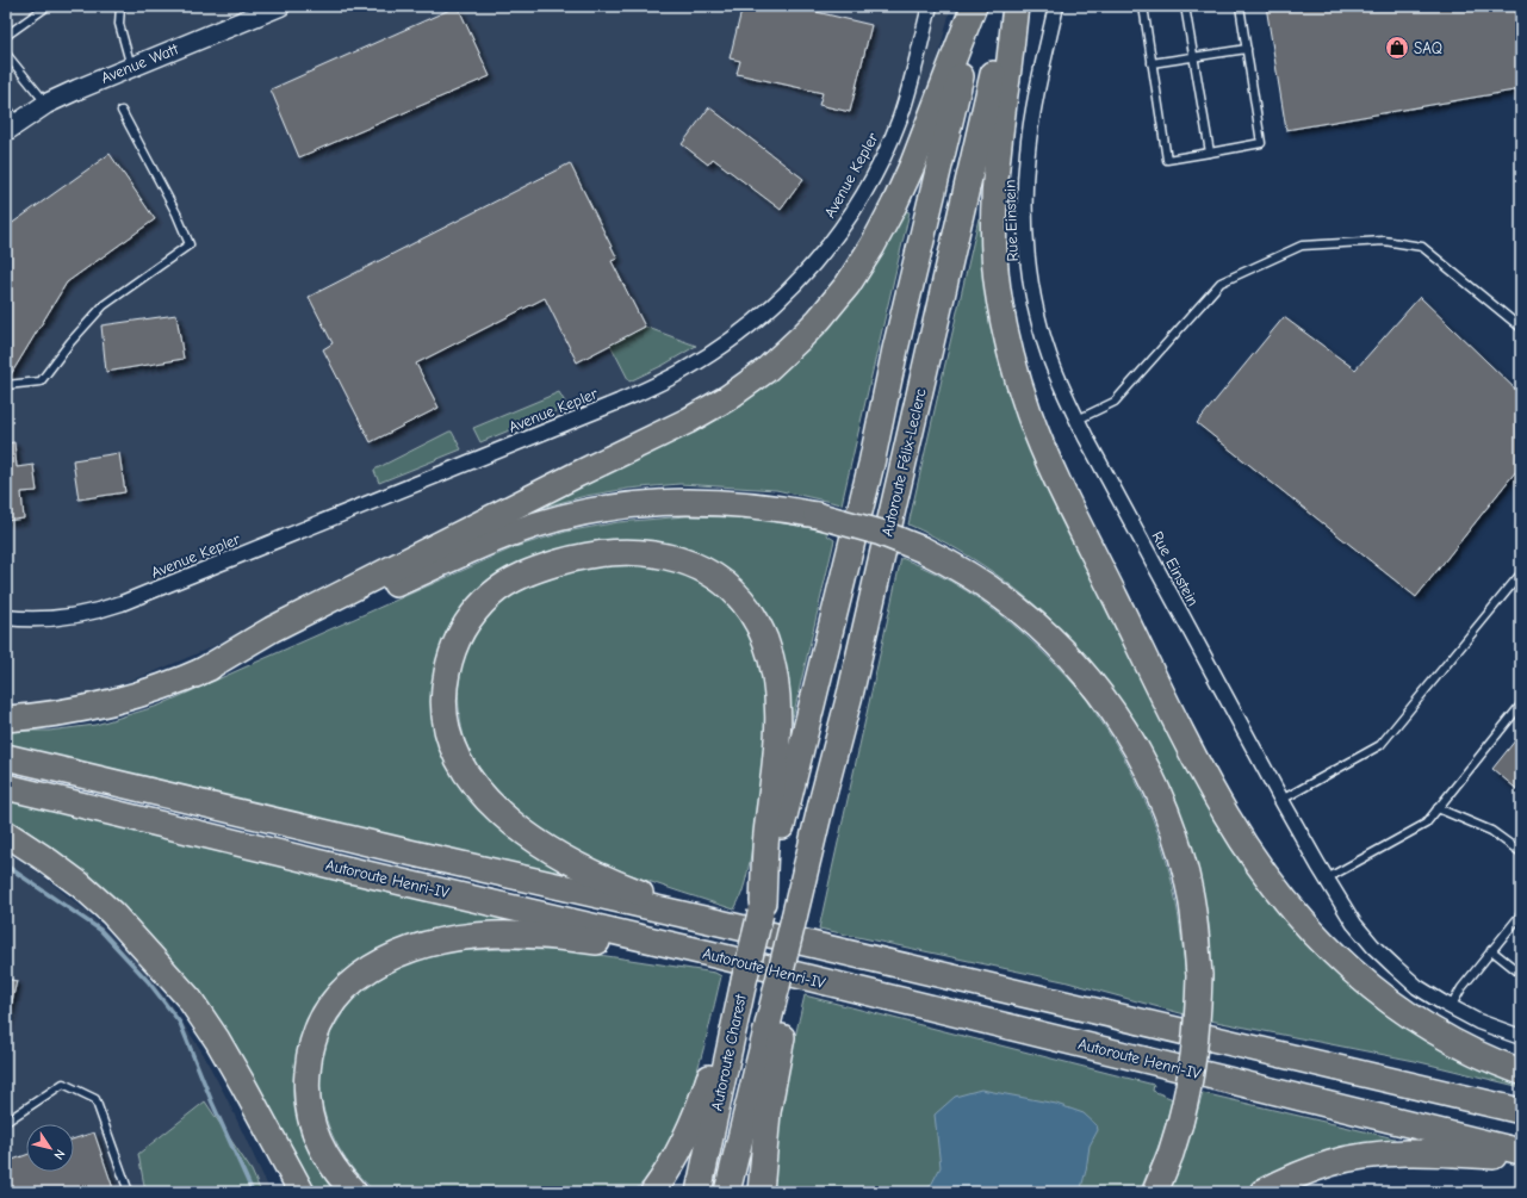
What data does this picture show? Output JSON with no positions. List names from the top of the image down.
{
  "streets": {
    "highway": ["Autoroute Félix-Leclerc", "Autoroute Henri-IV", "Autoroute Charest"],
    "street": ["Avenue Watt", "Avenue Kepler", "Rue Einstein"]
  },
  "crossings": [
    ["Autoroute Félix-Leclerc", "Autoroute Charest"]
  ],
  "places": {
    "shop": ["SAQ"]
  },
  "north": "bottom right"
}
